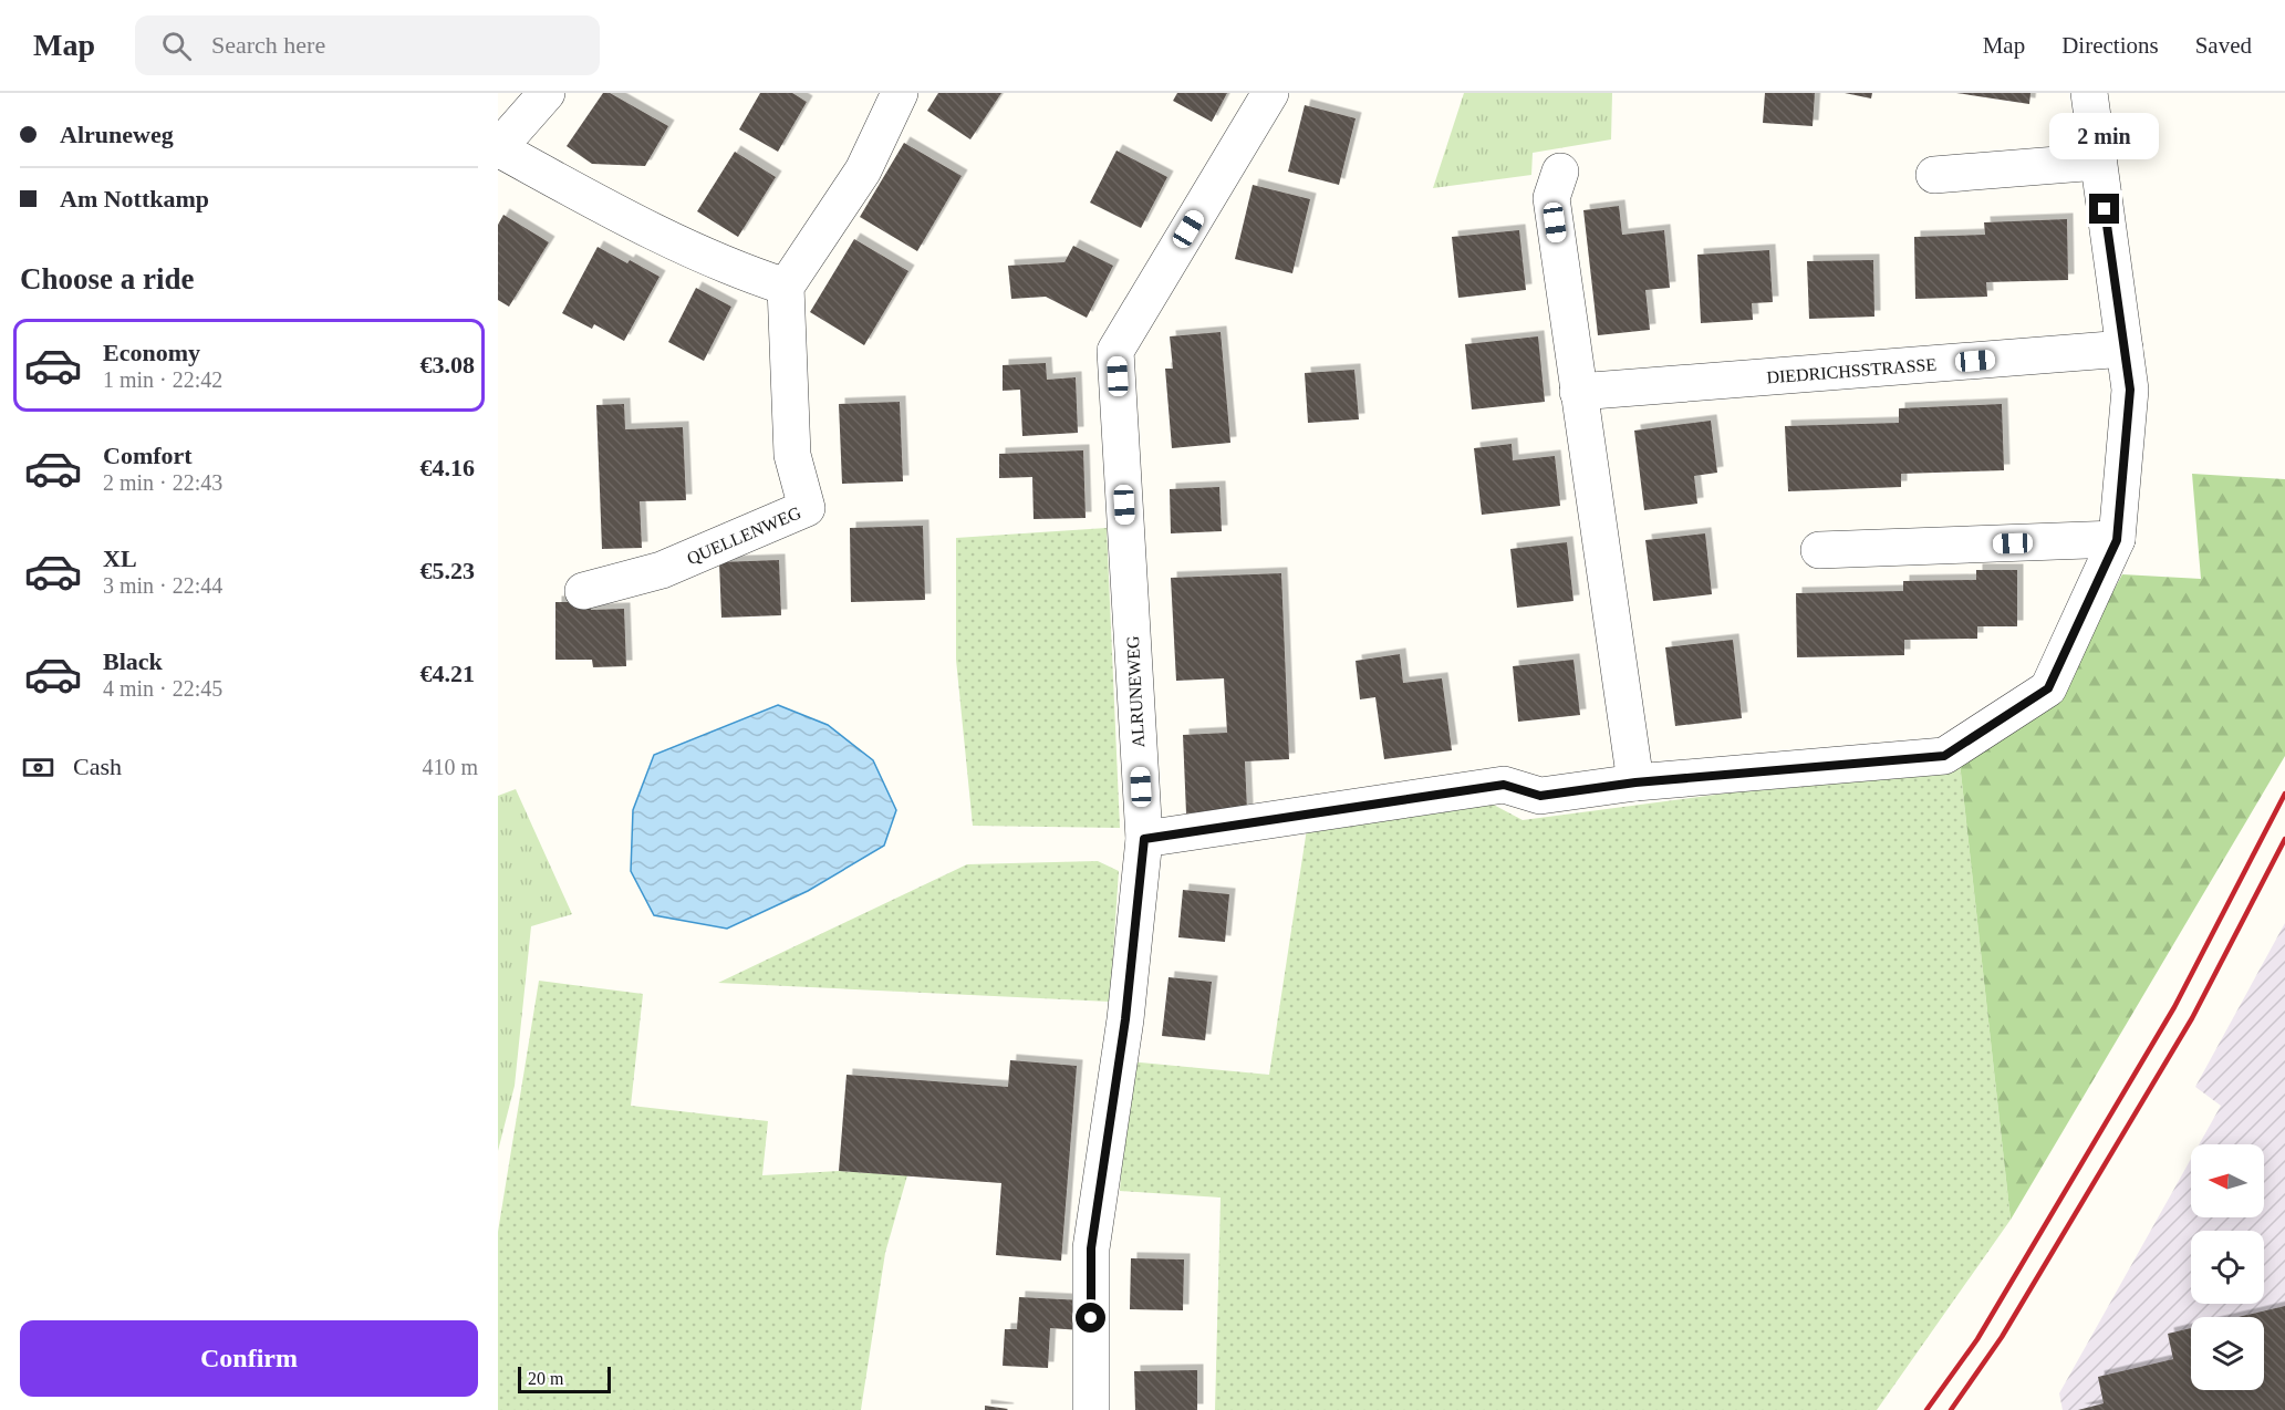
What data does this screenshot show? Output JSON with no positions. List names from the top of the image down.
{
  "streets": {
    "street": ["DIEDRICHSSTRASSE", "QUELLENWEG", "ALRUNEWEG"]
  },
  "scale_bar": "20 m",
  "north": "left",
  "page": {
    "header": "Map",
    "search": "Search here",
    "nav": ["Map", "Directions", "Saved"],
    "banner": ["Alruneweg", "Am Nottkamp"],
    "bubble": "2 min",
    "heading": "Choose a ride",
    "list": [
      {
        "name": "Economy",
        "note": "1 min · 22:42",
        "value": "€3.08"
      },
      {
        "name": "Comfort",
        "note": "2 min · 22:43",
        "value": "€4.16"
      },
      {
        "name": "XL",
        "note": "3 min · 22:44",
        "value": "€5.23"
      },
      {
        "name": "Black",
        "note": "4 min · 22:45",
        "value": "€4.21"
      }
    ],
    "pay": ["Cash", "410 m"],
    "buttons": "Confirm",
    "scale": "20 m"
  }
}
